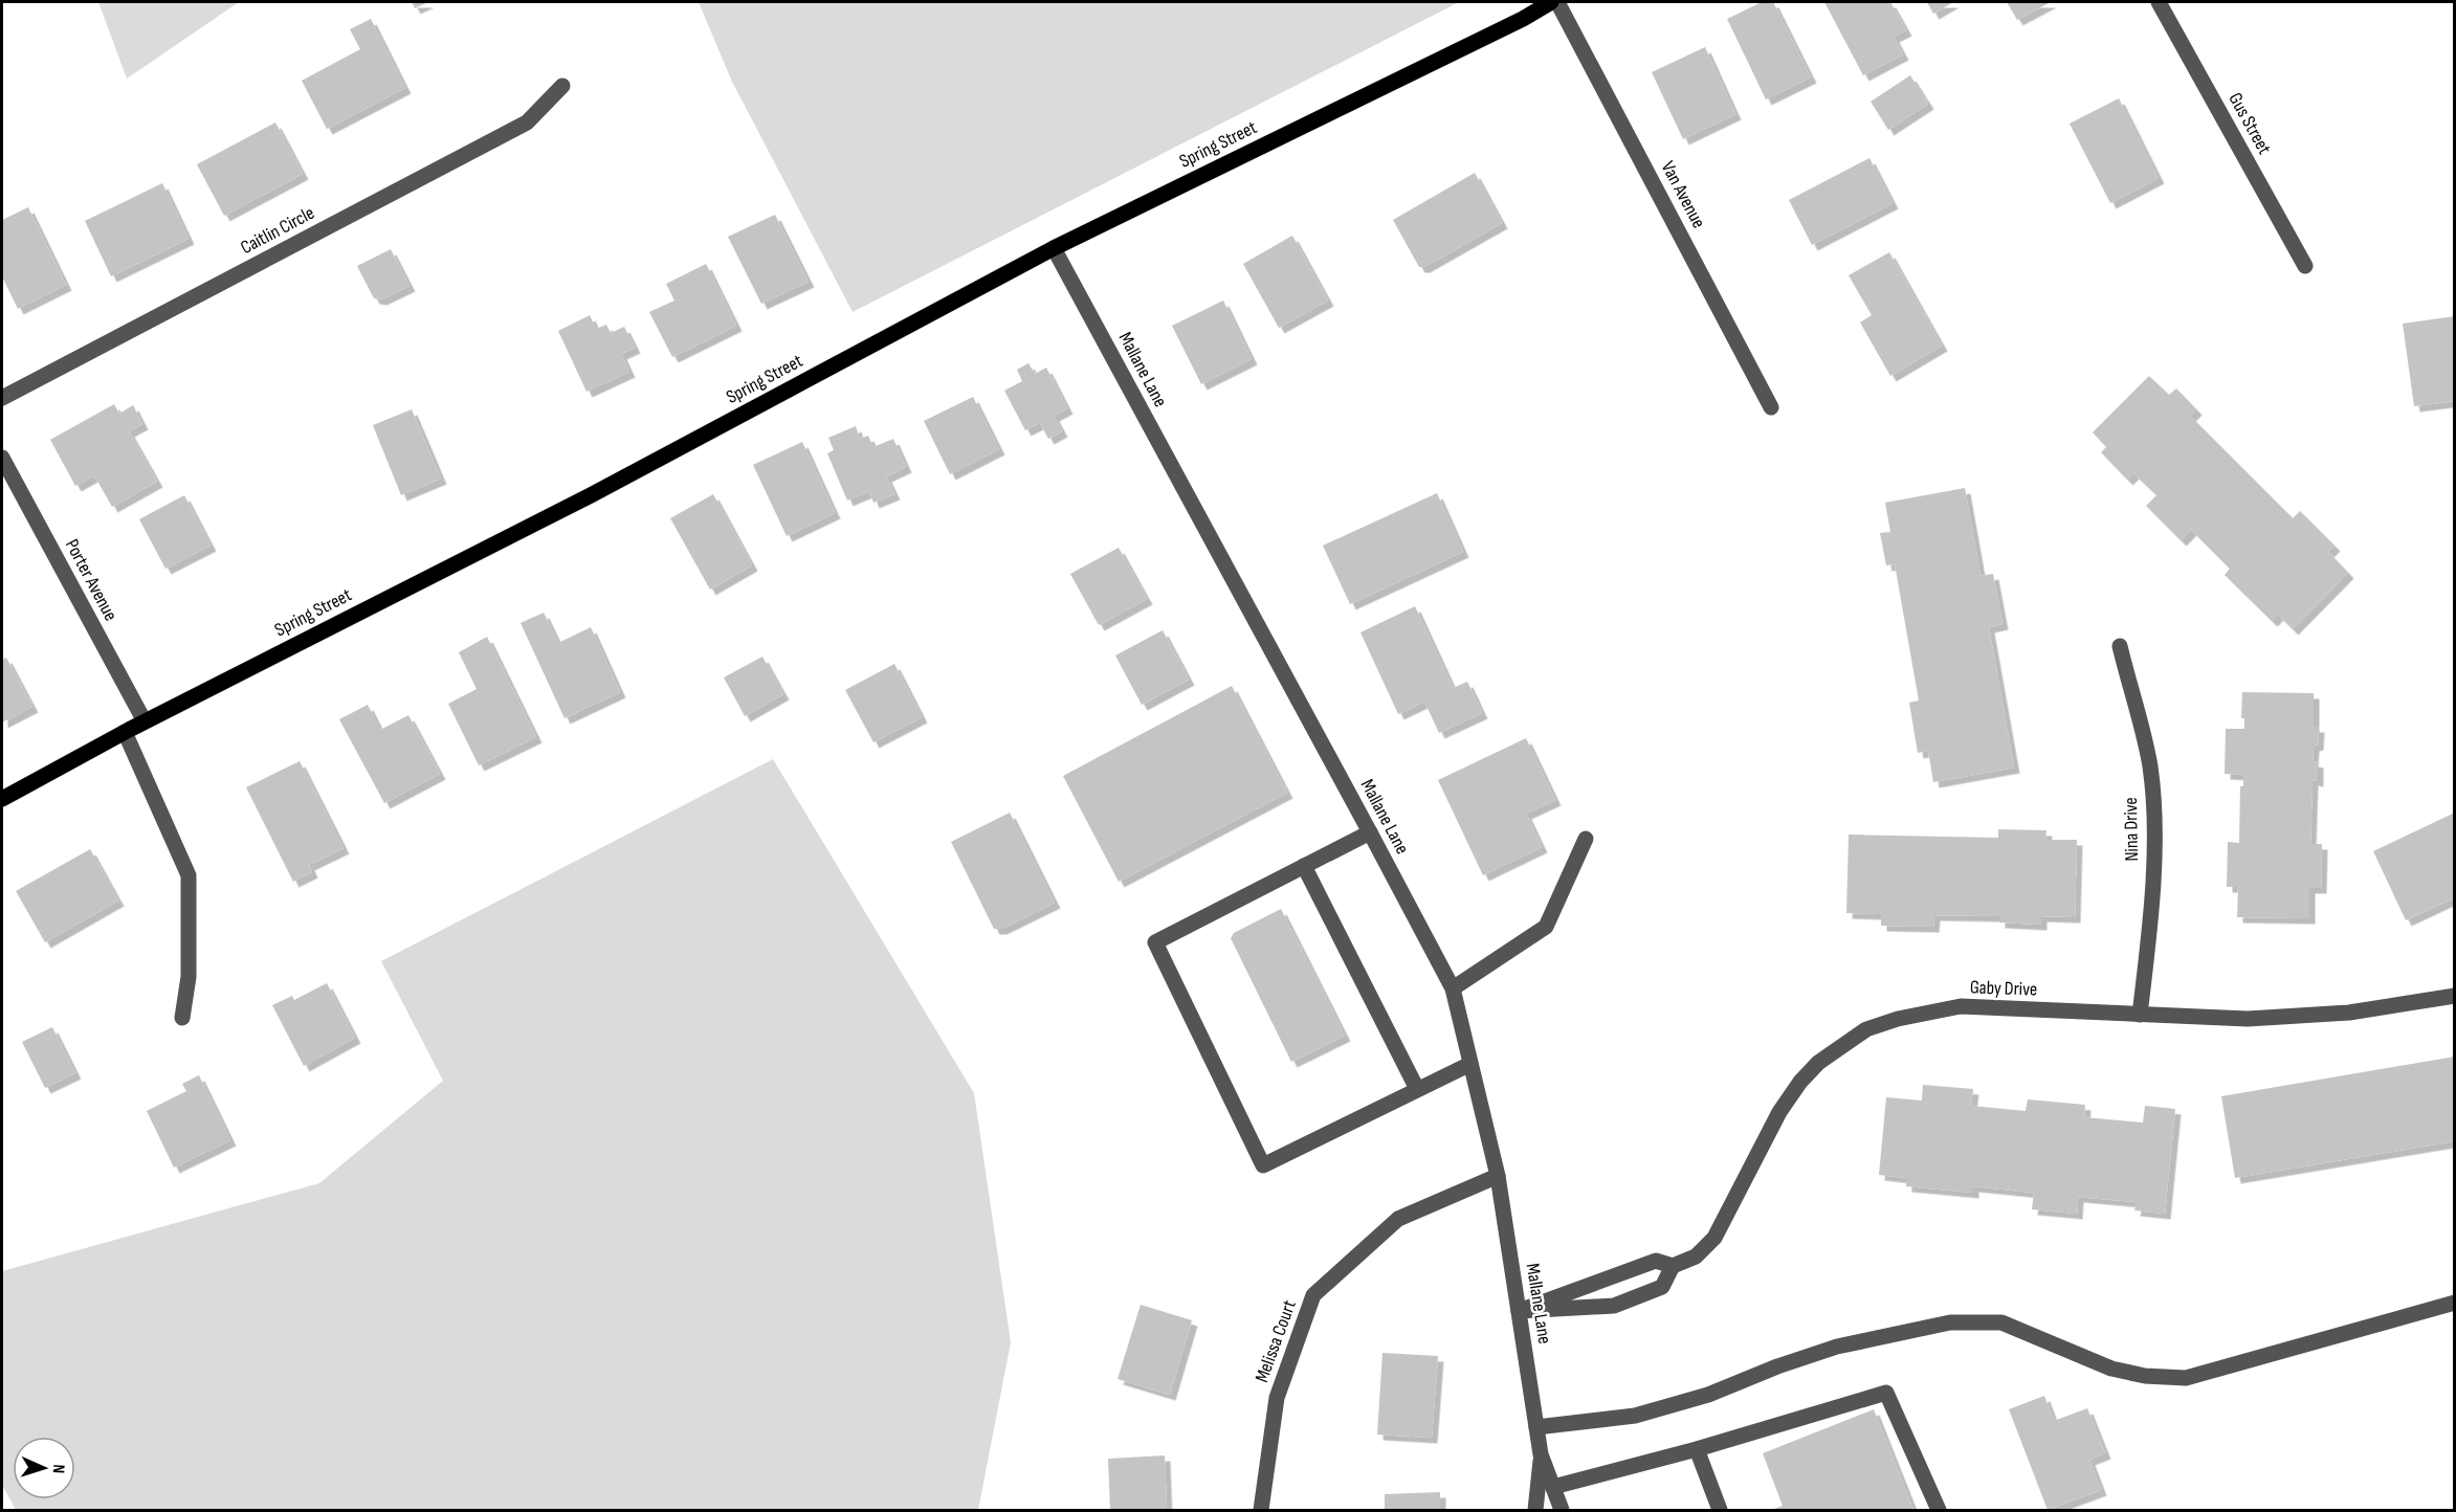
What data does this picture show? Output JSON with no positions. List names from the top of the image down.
{
  "streets": {
    "main road": ["Spring Street"],
    "street": [
      "Gus Street",
      "Van Avenue",
      "Caitlin Circle",
      "Mallane Lane",
      "Porter Avenue",
      "Nina Drive",
      "Gaby Drive",
      "Melissa Court"
    ]
  },
  "crossings": [
    ["Spring Street", "Mallane Lane"],
    ["Spring Street", "Porter Avenue"],
    ["Mallane Lane", "Gaby Drive"],
    ["Mallane Lane", "Melissa Court"],
    ["Nina Drive", "Gaby Drive"]
  ],
  "north": "right"
}
